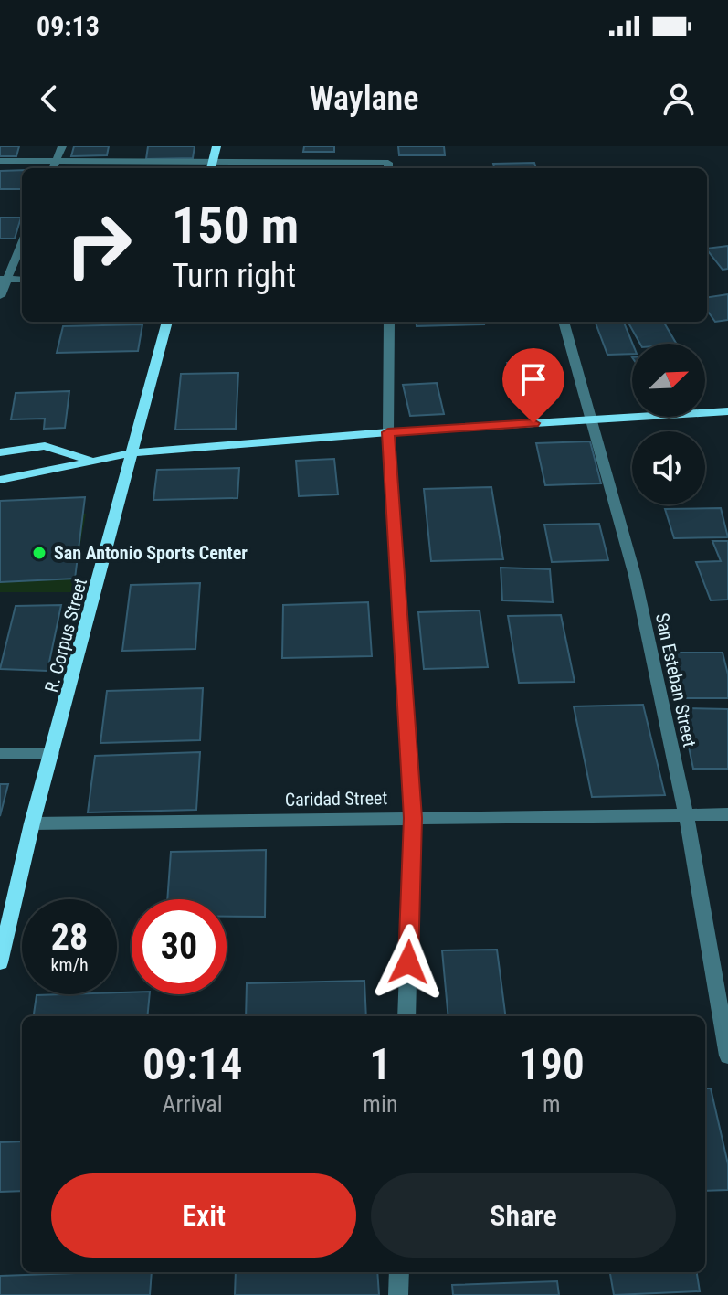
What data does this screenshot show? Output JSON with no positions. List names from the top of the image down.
{
  "streets": {
    "street": ["R. Corpus Street", "San Esteban Street", "Caridad Street"]
  },
  "crossings": [
    ["R. Corpus Street", "Caridad Street"],
    ["San Esteban Street", "Caridad Street"]
  ],
  "places": ["San Antonio Sports Center"],
  "north": "top right",
  "page": {
    "status": "09:13",
    "header": "Waylane",
    "turn": ["150 m", "Turn right"],
    "speed": "28 km/h",
    "limit": "30",
    "eta": [
      "09:14",
      "Arrival",
      "1",
      "min",
      "190",
      "m"
    ],
    "buttons": ["Exit", "Share"]
  }
}
